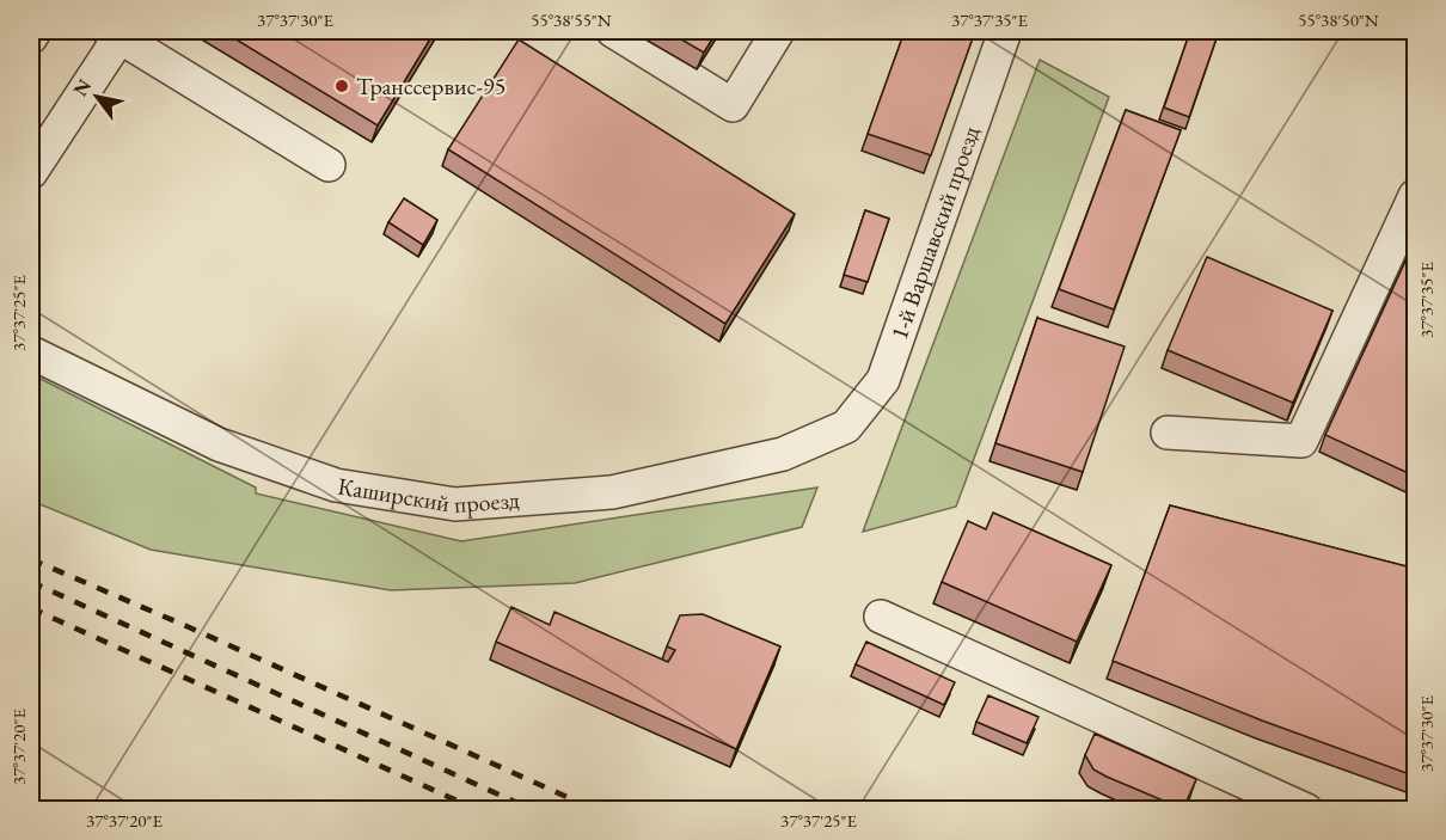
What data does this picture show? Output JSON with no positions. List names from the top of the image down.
{
  "streets": {
    "street": ["1-й Варшавский проезд", "Каширский проезд"]
  },
  "crossings": [
    ["1-й Варшавский проезд", "Каширский проезд"]
  ],
  "places": ["Транссервис-95"],
  "north": "top left",
  "coordinates": [
    "37°37'30\"E",
    "55°38'55\"N",
    "37°37'35\"E",
    "55°38'50\"N",
    "37°37'25\"E",
    "37°37'20\"E"
  ]
}
